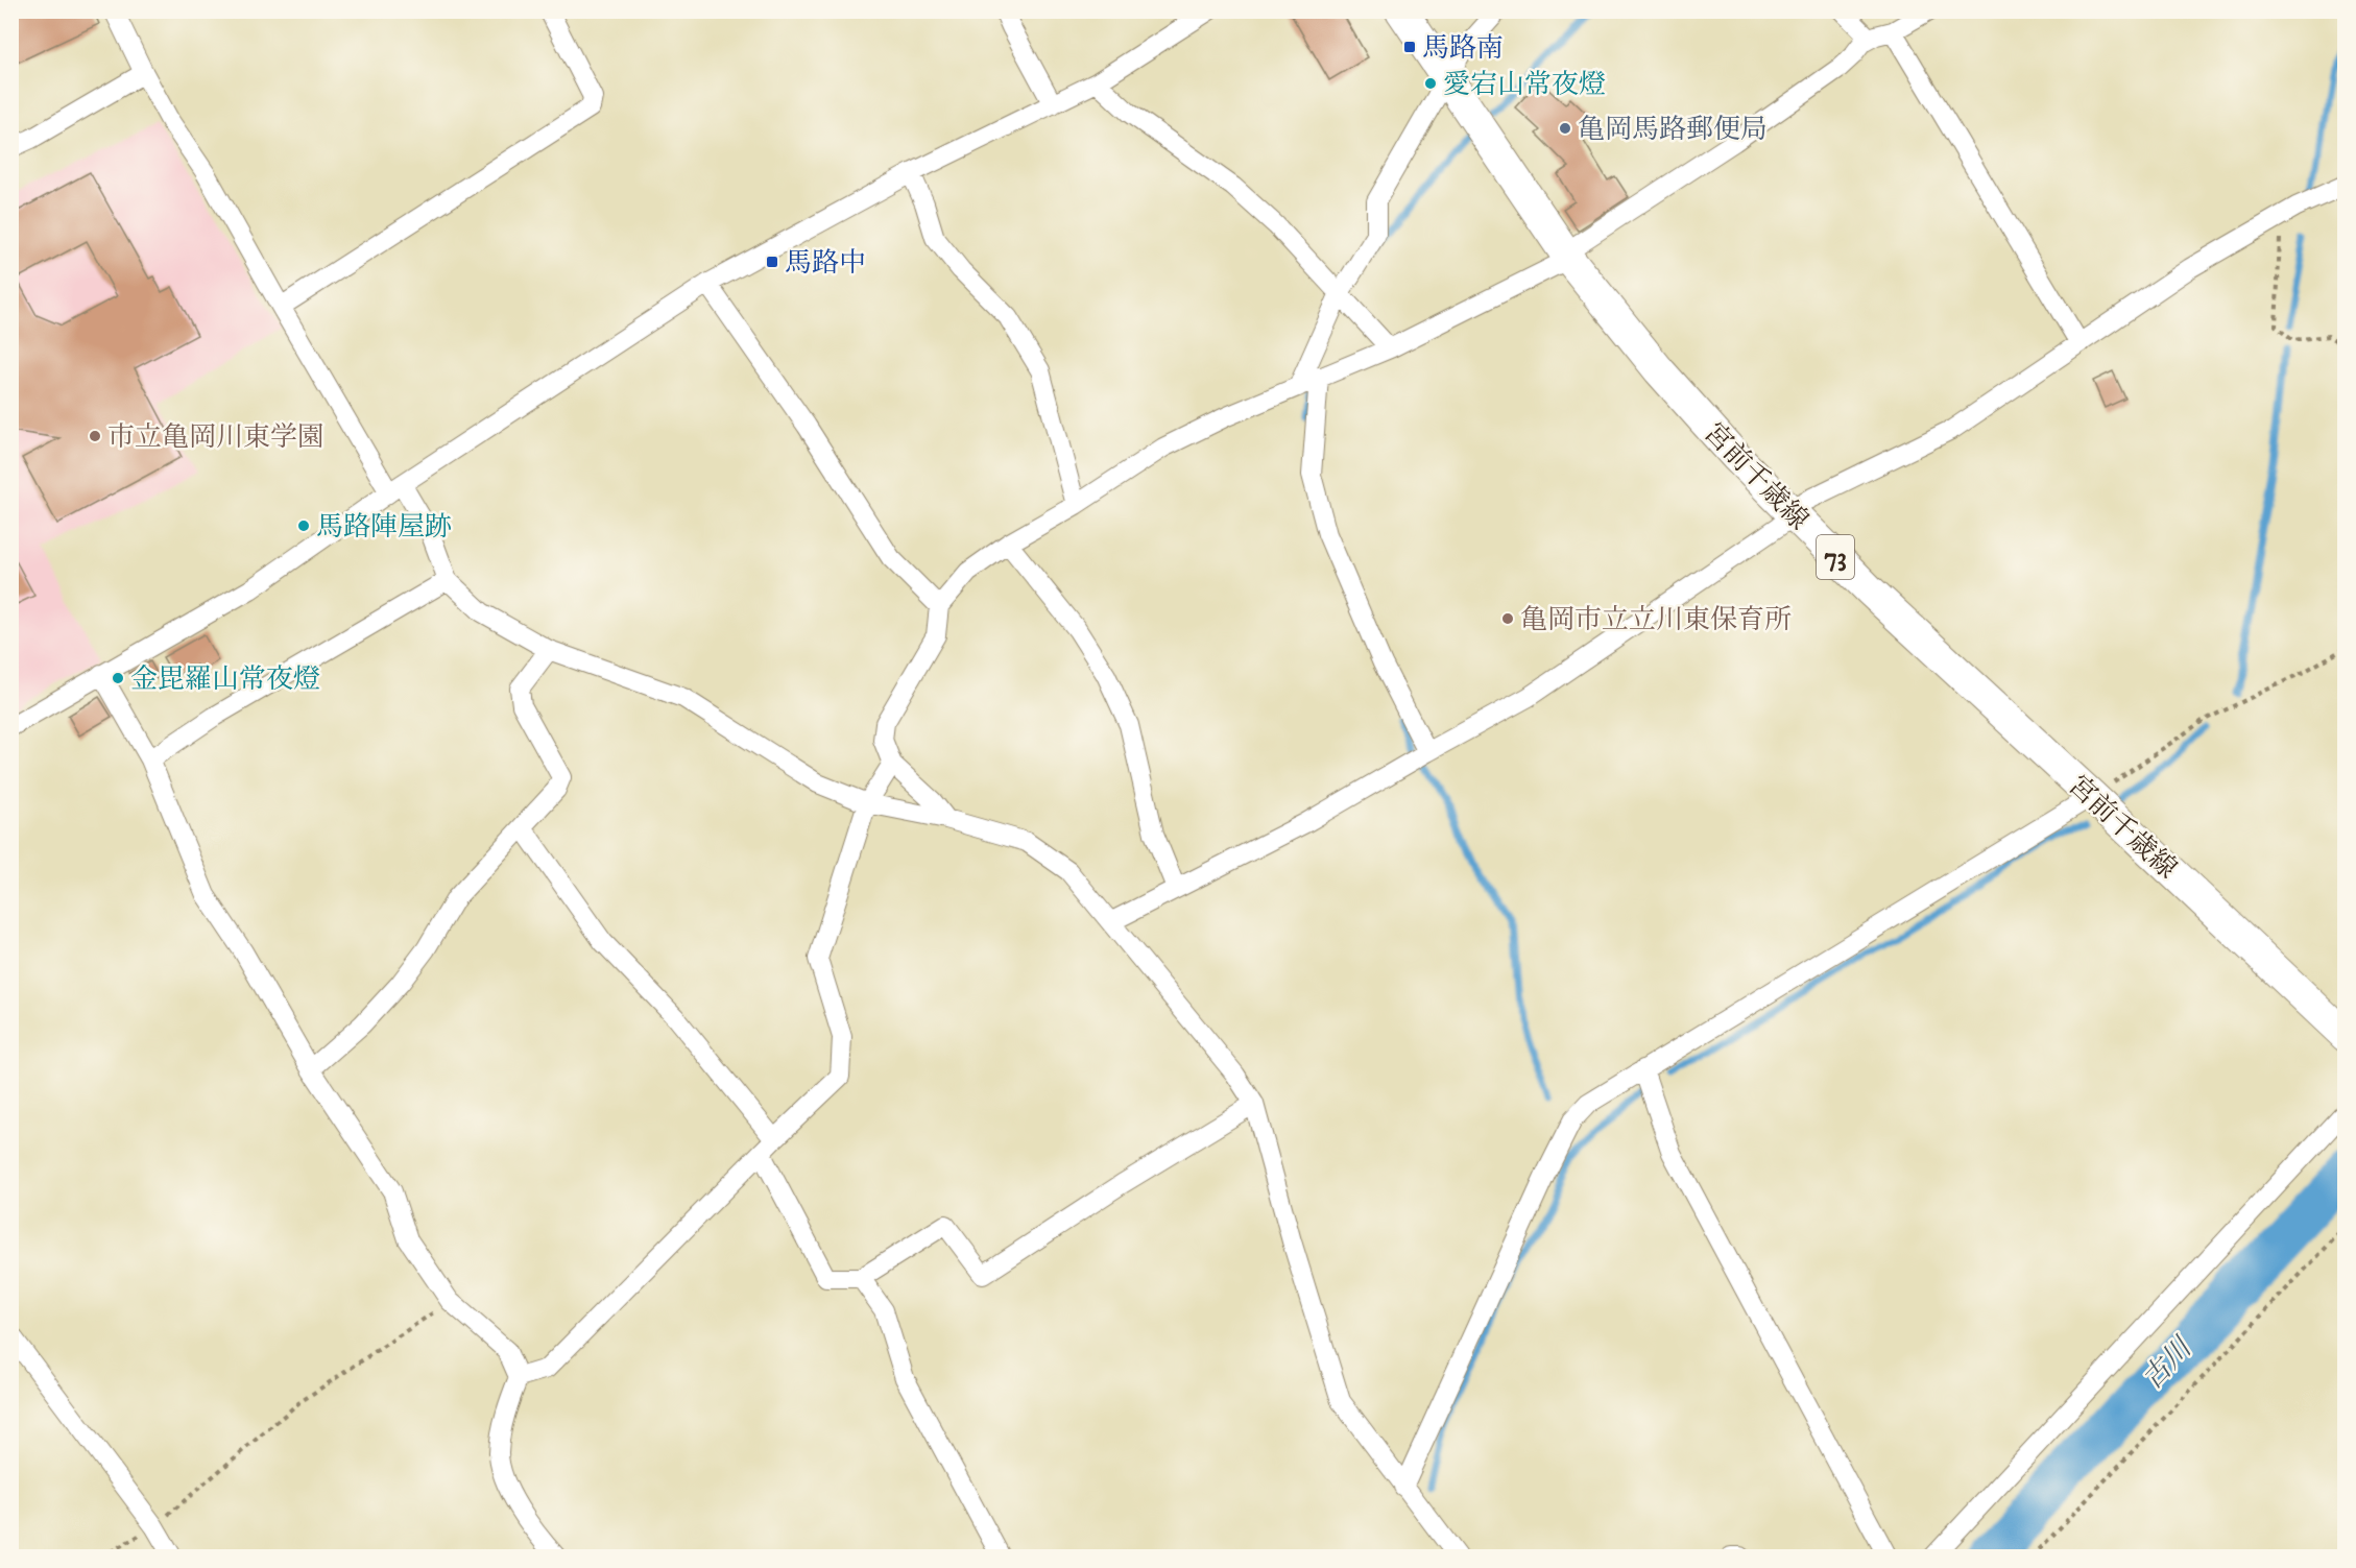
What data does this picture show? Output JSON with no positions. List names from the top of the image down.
{
  "streets": {
    "main road": ["宮前千歳線", "73"]
  },
  "water": ["古川"],
  "places": {
    "transit": ["馬路南", "馬路中"],
    "other": [
      "愛宕山常夜燈",
      "亀岡馬路郵便局",
      "市立亀岡川東学園",
      "馬路陣屋跡",
      "亀岡市立立川東保育所",
      "金毘羅山常夜燈"
    ]
  }
}
